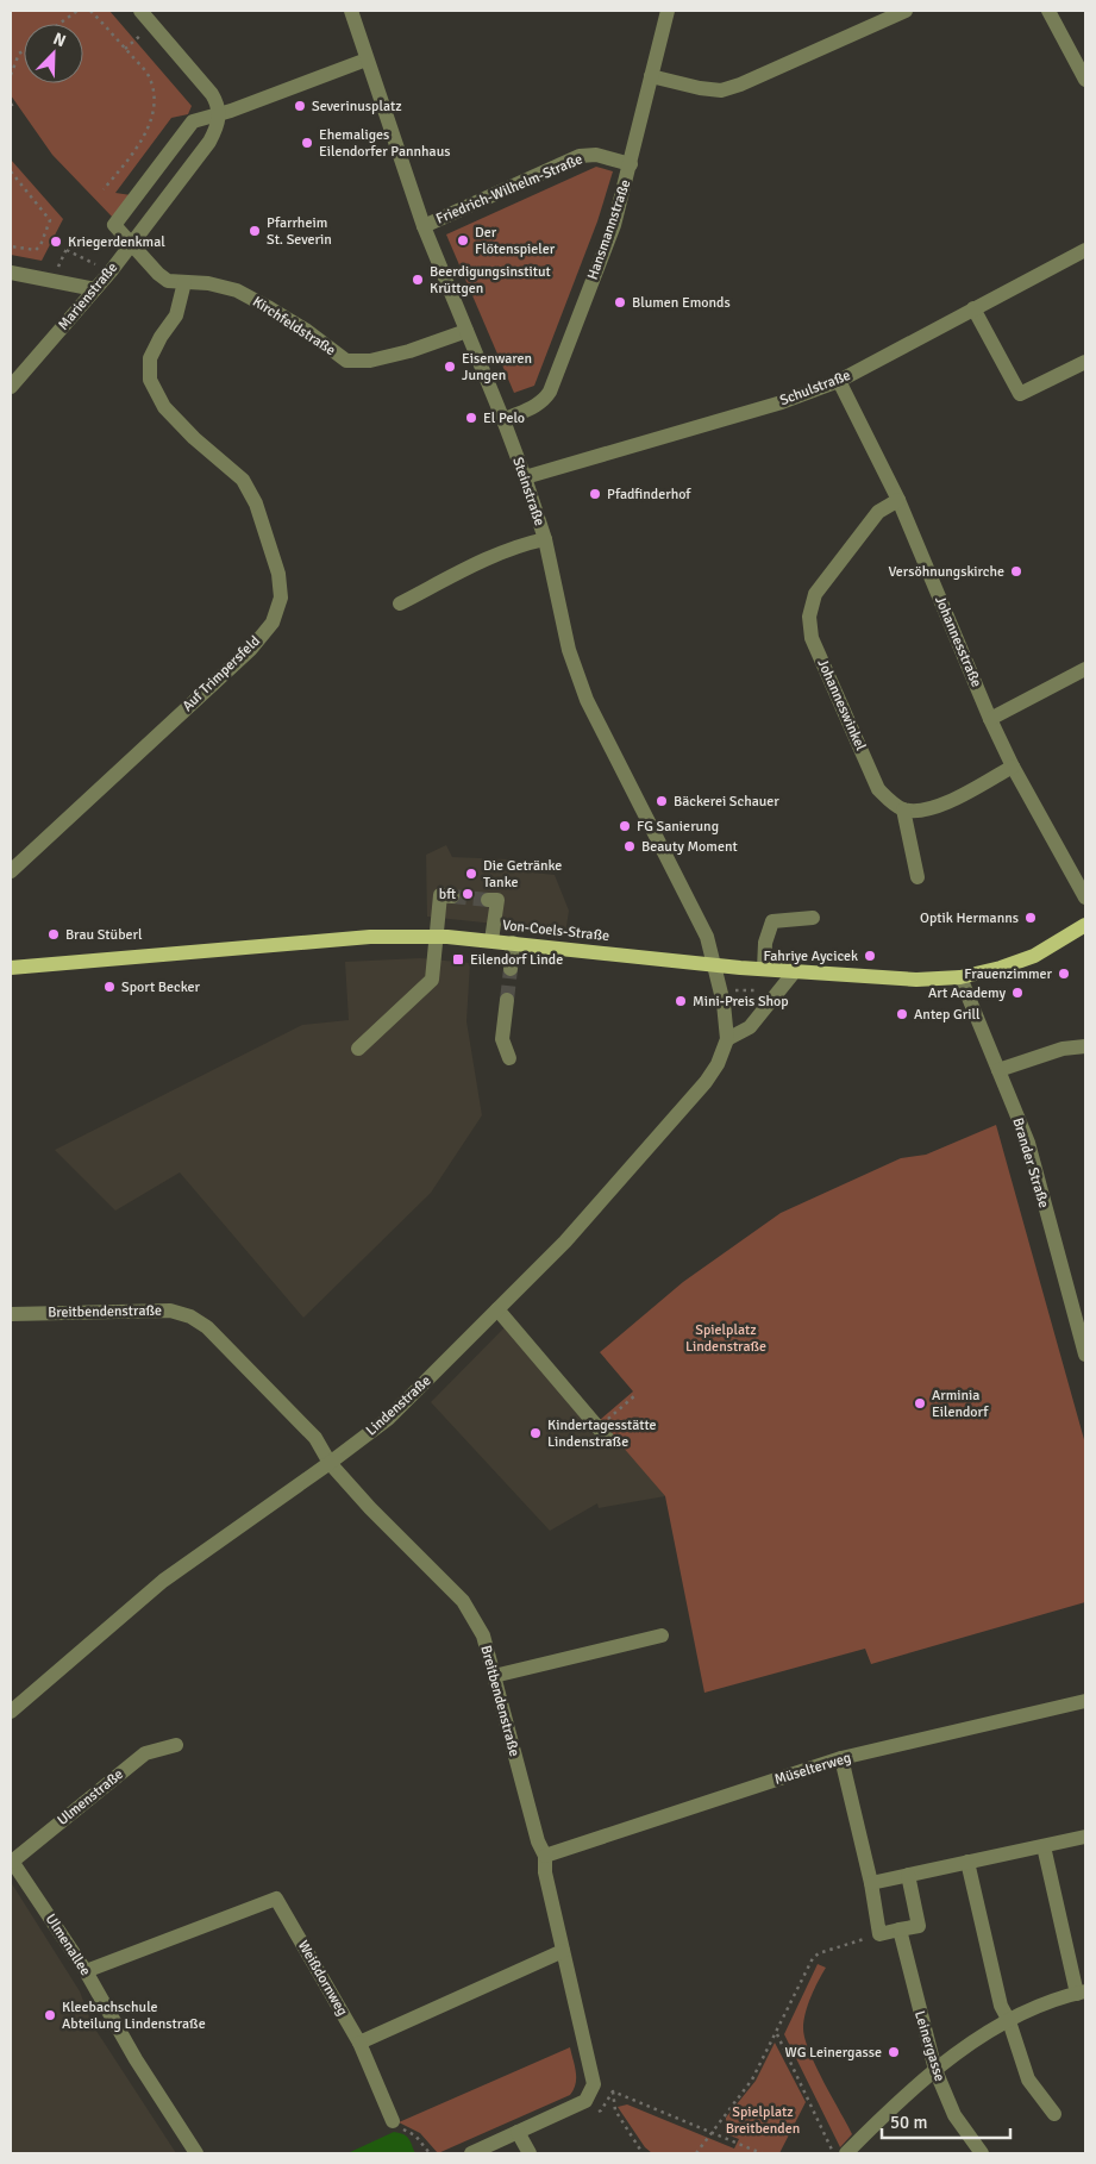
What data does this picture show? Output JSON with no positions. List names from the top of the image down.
{
  "streets": {
    "main road": ["Von-Coels-Straße"],
    "street": [
      "Friedrich-Wilhelm-Straße",
      "Hansmannstraße",
      "Marienstraße",
      "Kirchfeldstraße",
      "Schulstraße",
      "Steinstraße",
      "Johannesstraße",
      "Auf Trimpersfeld",
      "Johanneswinkel",
      "Brander Straße",
      "Breitbendenstraße",
      "Lindenstraße",
      "Müselterweg",
      "Ulmenstraße",
      "Ulmenallee",
      "Weißdornweg",
      "Leinergasse"
    ]
  },
  "crossings": [
    ["Friedrich-Wilhelm-Straße", "Hansmannstraße"],
    ["Friedrich-Wilhelm-Straße", "Steinstraße"],
    ["Hansmannstraße", "Steinstraße"],
    ["Marienstraße", "Kirchfeldstraße"],
    ["Kirchfeldstraße", "Steinstraße"],
    ["Kirchfeldstraße", "Auf Trimpersfeld"],
    ["Schulstraße", "Steinstraße"],
    ["Schulstraße", "Johannesstraße"],
    ["Steinstraße", "Von-Coels-Straße"],
    ["Steinstraße", "Lindenstraße"],
    ["Johannesstraße", "Johanneswinkel"],
    ["Von-Coels-Straße", "Brander Straße"],
    ["Von-Coels-Straße", "Lindenstraße"],
    ["Breitbendenstraße", "Lindenstraße"],
    ["Breitbendenstraße", "Müselterweg"],
    ["Ulmenstraße", "Ulmenallee"],
    ["Ulmenallee", "Weißdornweg"]
  ],
  "parks": ["Spielplatz Lindenstraße", "Spielplatz Breitbenden"],
  "places": {
    "other": [
      "Severinusplatz",
      "Ehemaliges Eilendorfer Pannhaus",
      "Pfarrheim St. Severin",
      "Der Flötenspieler",
      "Kriegerdenkmal",
      "Beerdigungsinstitut Krüttgen",
      "Blumen Emonds",
      "Eisenwaren Jungen",
      "El Pelo",
      "Pfadfinderhof",
      "Versöhnungskirche",
      "Bäckerei Schauer",
      "FG Sanierung",
      "Beauty Moment",
      "Die Getränke Tanke",
      "bft",
      "Optik Hermanns",
      "Brau Stüberl",
      "Fahriye Aycicek",
      "Frauenzimmer",
      "Sport Becker",
      "Art Academy",
      "Mini-Preis Shop",
      "Antep Grill",
      "Arminia Eilendorf",
      "Kindertagesstätte Lindenstraße",
      "Kleebachschule Abteilung Lindenstraße",
      "WG Leinergasse"
    ],
    "transit": ["Eilendorf Linde"]
  },
  "scale_bar": "50 m",
  "north": "top right"
}
